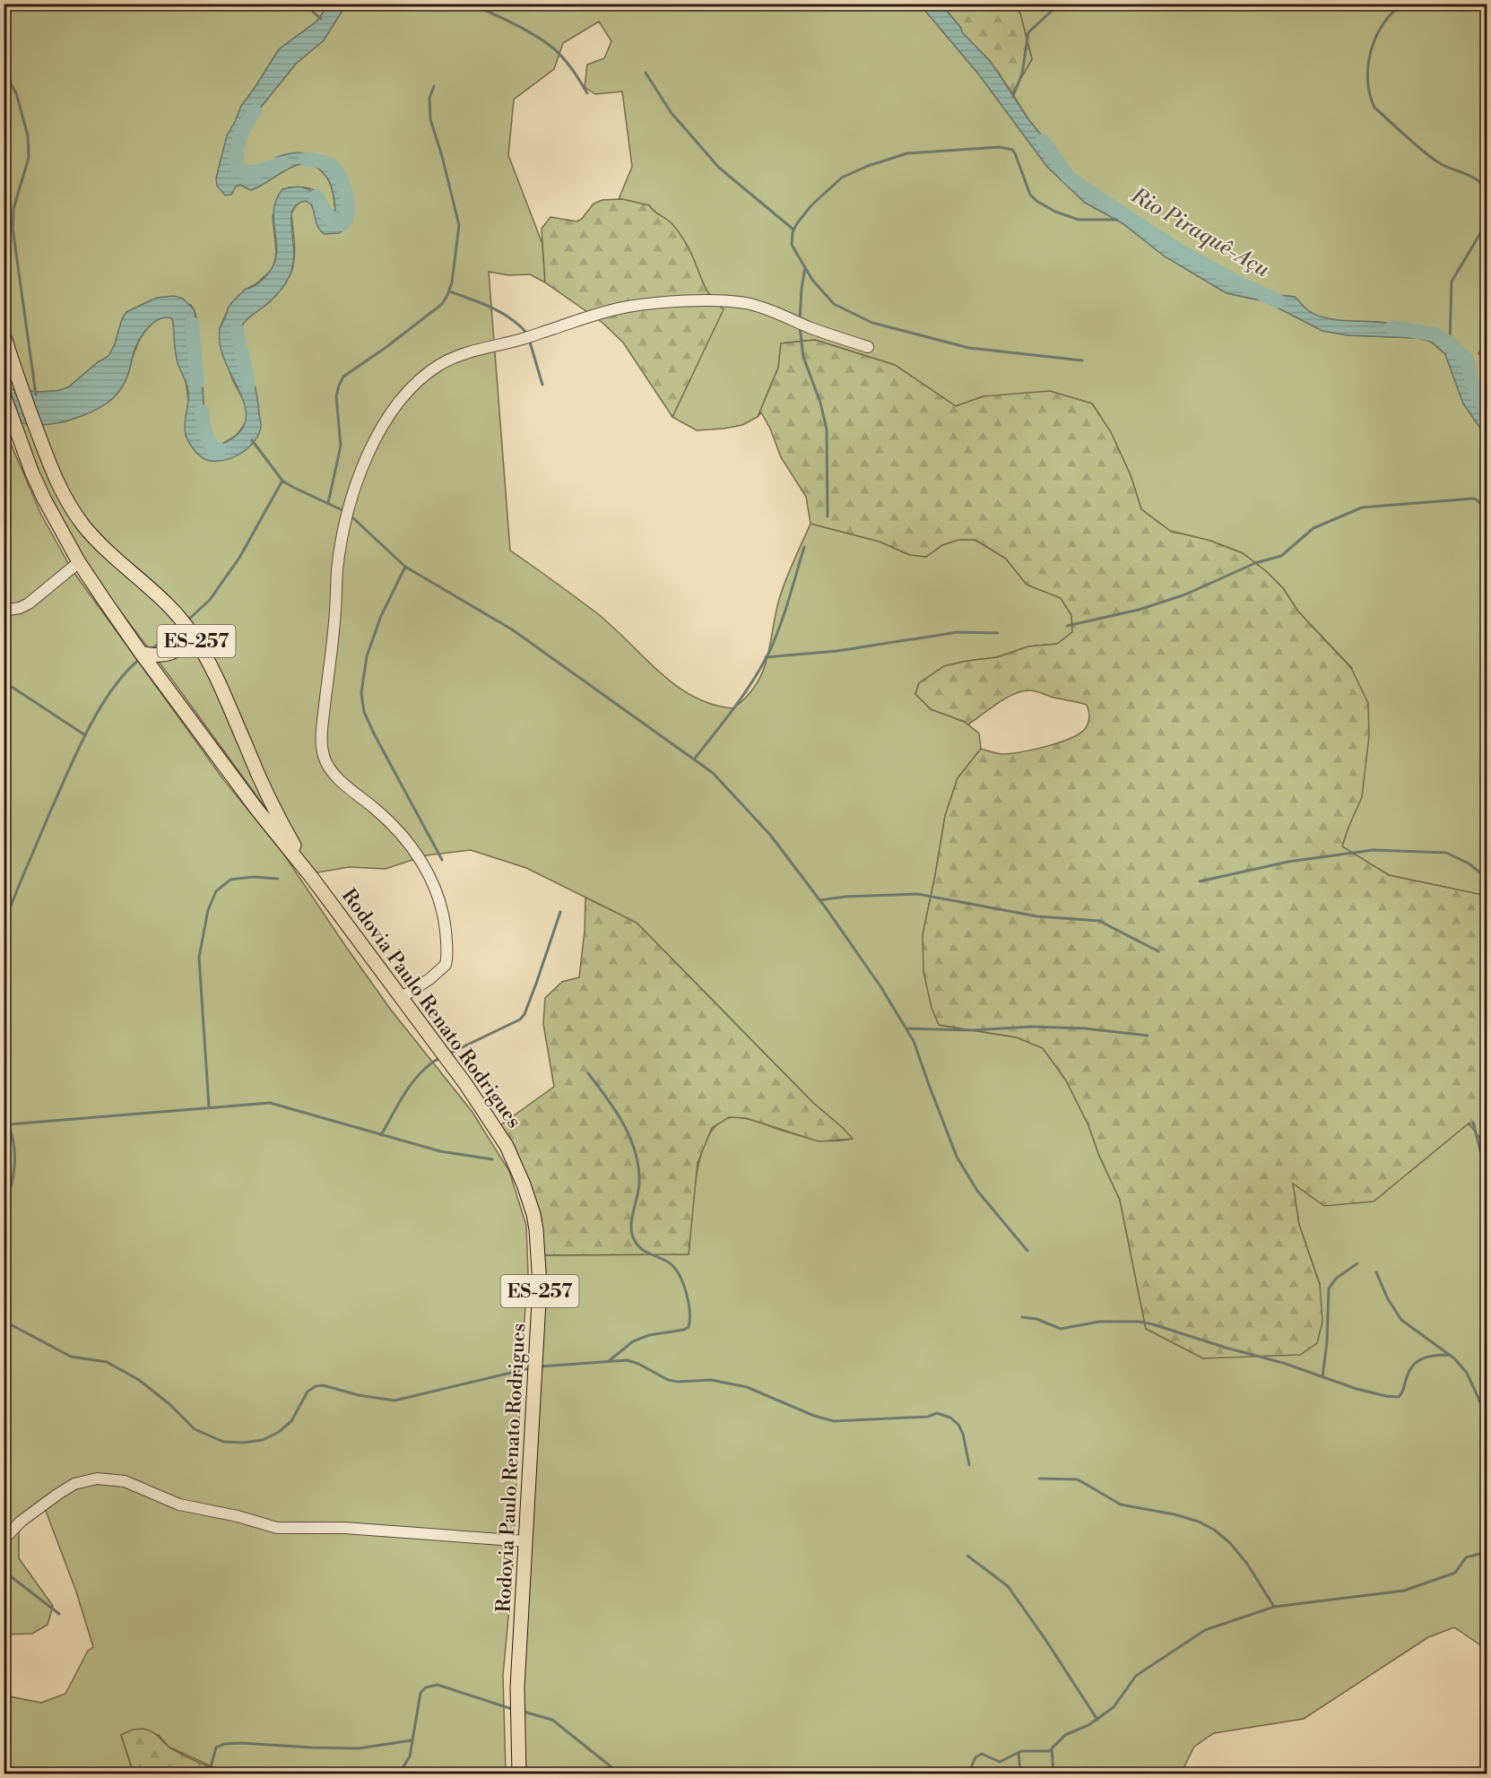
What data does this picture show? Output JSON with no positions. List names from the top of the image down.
{
  "streets": {
    "main road": ["ES-257", "Rodovia Paulo Renato Rodrigues"]
  },
  "water": ["Rio Piraquê-Açu"]
}
